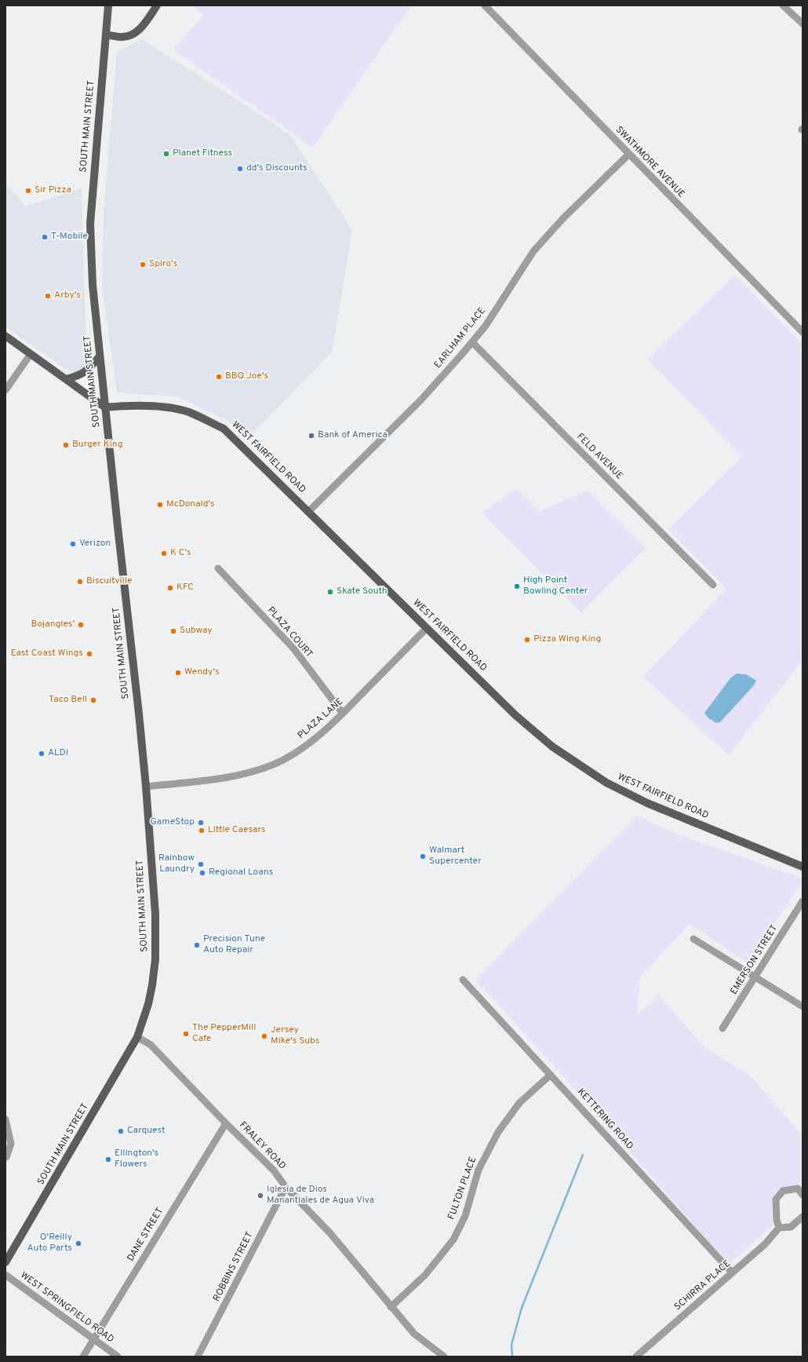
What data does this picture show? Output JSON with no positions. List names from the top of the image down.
{
  "streets": {
    "main road": ["SOUTH MAIN STREET", "WEST FAIRFIELD ROAD"],
    "street": [
      "SWATHMORE AVENUE",
      "EARLHAM PLACE",
      "FELD AVENUE",
      "PLAZA COURT",
      "PLAZA LANE",
      "EMERSON STREET",
      "KETTERING ROAD",
      "FRALEY ROAD",
      "FULTON PLACE",
      "DANE STREET",
      "ROBBINS STREET",
      "SCHIRRA PLACE",
      "WEST SPRINGFIELD ROAD"
    ]
  },
  "crossings": [
    ["SOUTH MAIN STREET", "WEST FAIRFIELD ROAD"],
    ["SOUTH MAIN STREET", "PLAZA LANE"],
    ["SOUTH MAIN STREET", "FRALEY ROAD"],
    ["SWATHMORE AVENUE", "EARLHAM PLACE"],
    ["EARLHAM PLACE", "FELD AVENUE"],
    ["EARLHAM PLACE", "WEST FAIRFIELD ROAD"],
    ["WEST FAIRFIELD ROAD", "PLAZA LANE"],
    ["PLAZA COURT", "PLAZA LANE"],
    ["KETTERING ROAD", "FULTON PLACE"],
    ["KETTERING ROAD", "SCHIRRA PLACE"],
    ["FRALEY ROAD", "FULTON PLACE"],
    ["FRALEY ROAD", "DANE STREET"],
    ["FRALEY ROAD", "ROBBINS STREET"],
    ["DANE STREET", "WEST SPRINGFIELD ROAD"]
  ],
  "places": [
    "Planet Fitness",
    "dd's Discounts",
    "Sir Pizza",
    "T-Mobile",
    "Spiro's",
    "Arby's",
    "BBQ Joe's",
    "Bank of America",
    "Burger King",
    "McDonald's",
    "Verizon",
    "K C's",
    "Biscuitville",
    "High Point Bowling Center",
    "KFC",
    "Skate South",
    "Bojangles'",
    "Subway",
    "Pizza Wing King",
    "East Coast Wings",
    "Wendy's",
    "Taco Bell",
    "ALDI",
    "GameStop",
    "Little Caesars",
    "Walmart Supercenter",
    "Rainbow Laundry",
    "Regional Loans",
    "Precision Tune Auto Repair",
    "The PepperMill Cafe",
    "Jersey Mike's Subs",
    "Carquest",
    "Ellington's Flowers",
    "Iglesia de Dios Manantiales de Agua Viva",
    "O'Reilly Auto Parts"
  ]
}
